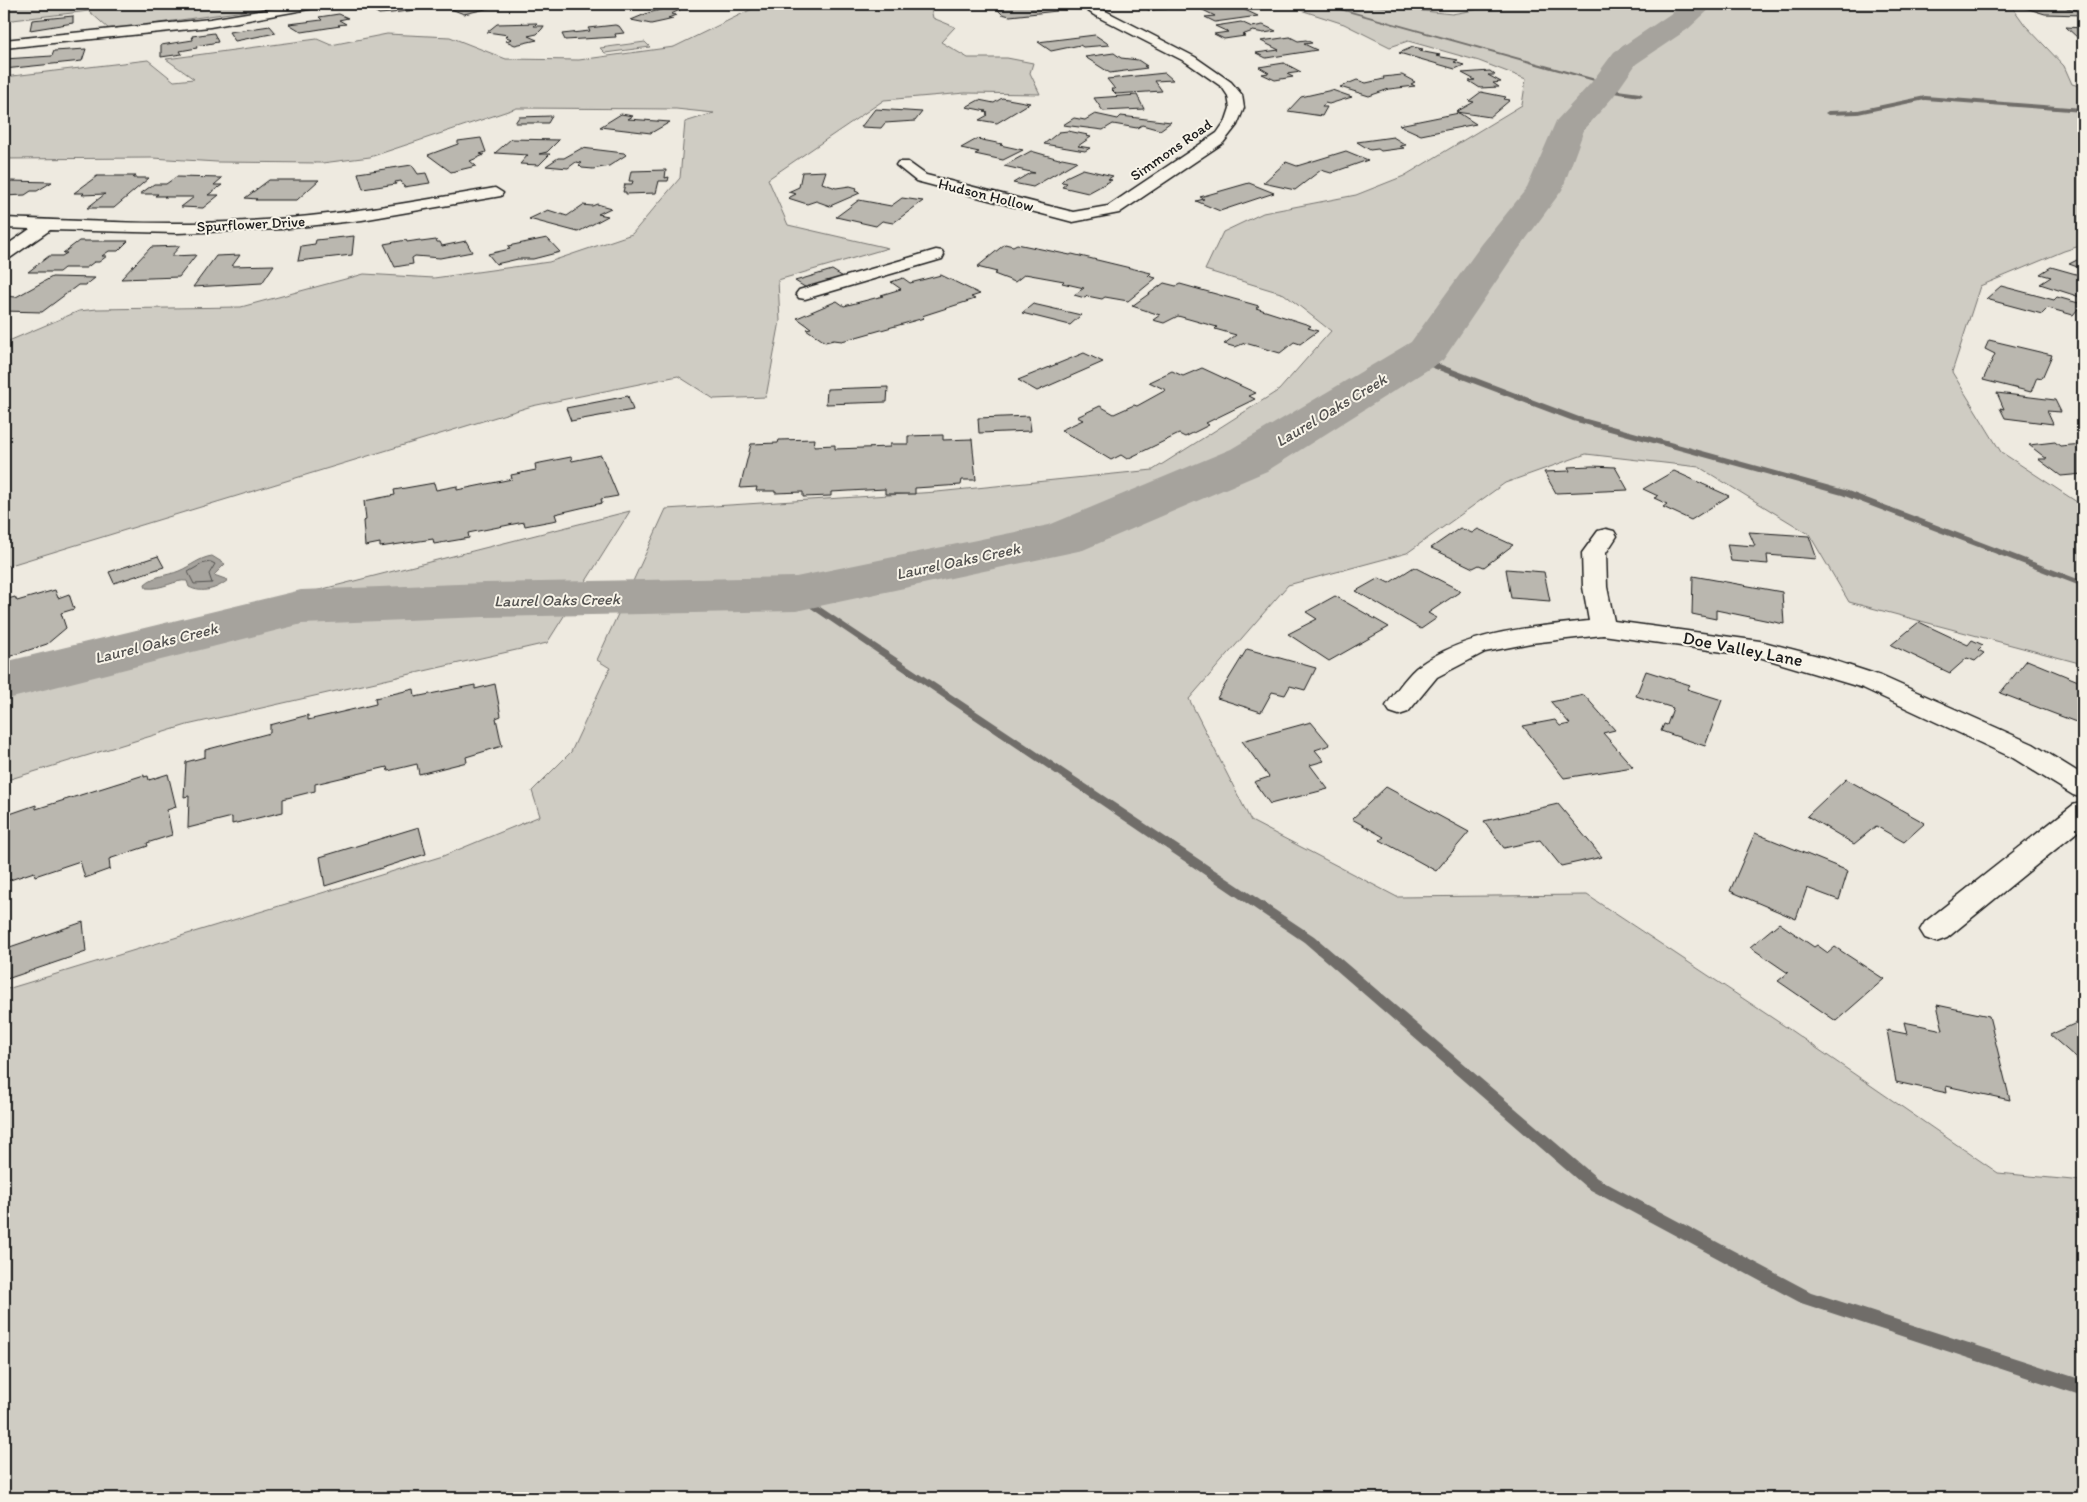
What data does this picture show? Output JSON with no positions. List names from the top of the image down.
{
  "streets": {
    "street": [
      "Simmons Road",
      "Hudson Hollow",
      "Spurflower Drive",
      "Doe Valley Lane"
    ]
  },
  "crossings": [
    ["Simmons Road", "Hudson Hollow"]
  ],
  "water": ["Laurel Oaks Creek"]
}
